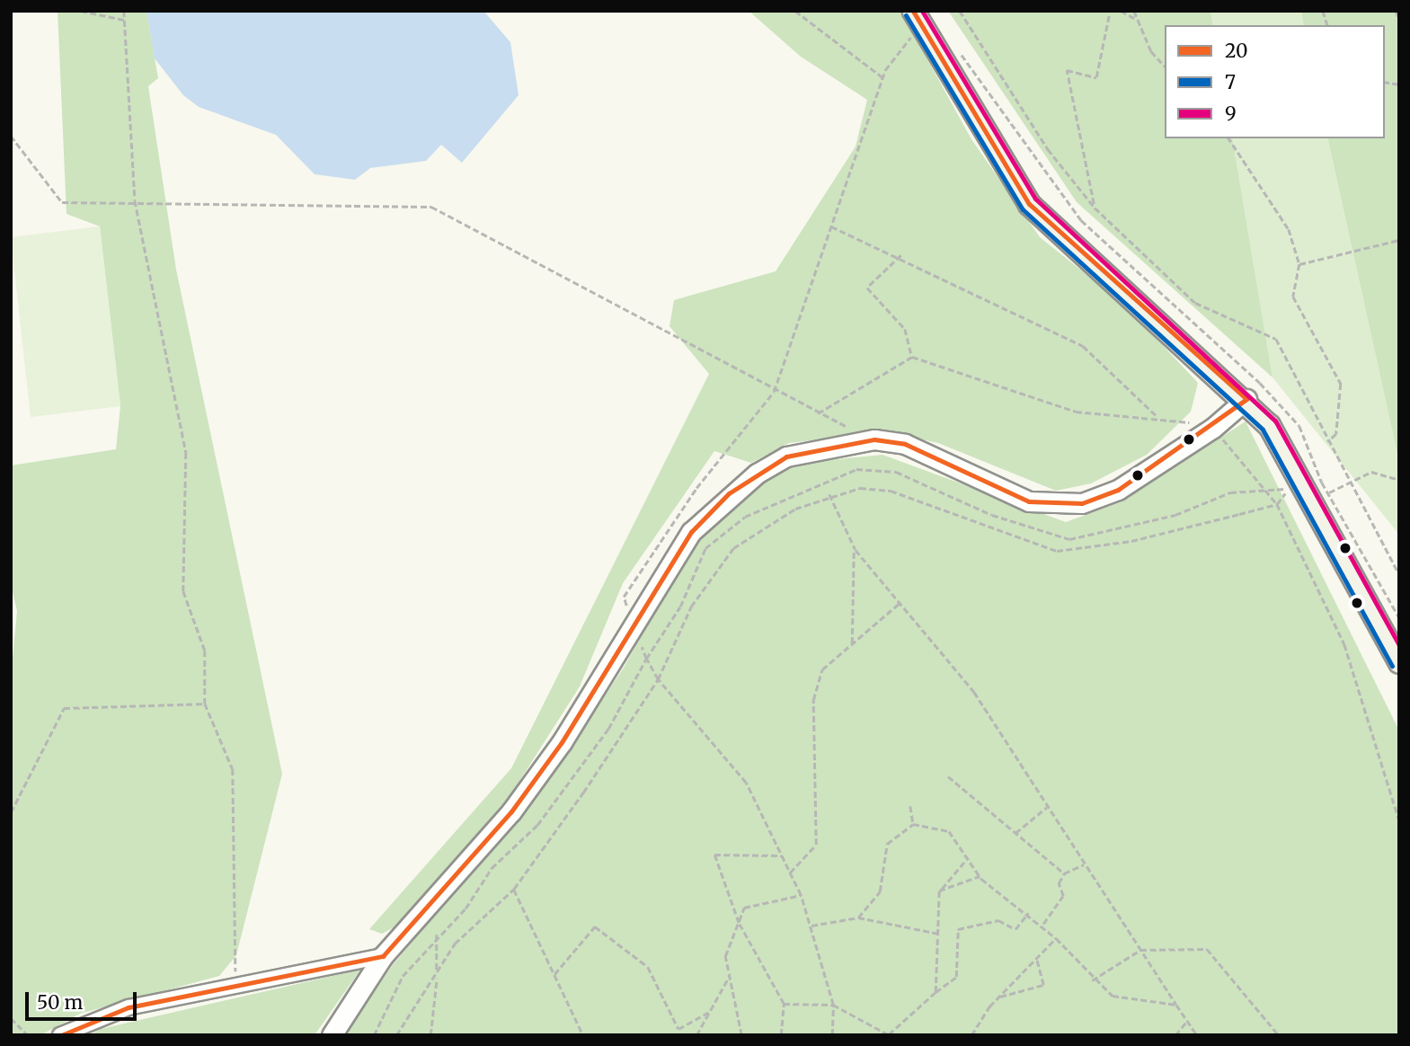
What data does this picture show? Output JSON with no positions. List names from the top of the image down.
{
  "lines": ["transit line 20", "transit line 9", "transit line 7"],
  "legend": ["20", "7", "9"],
  "scale_bar": "50 m"
}
